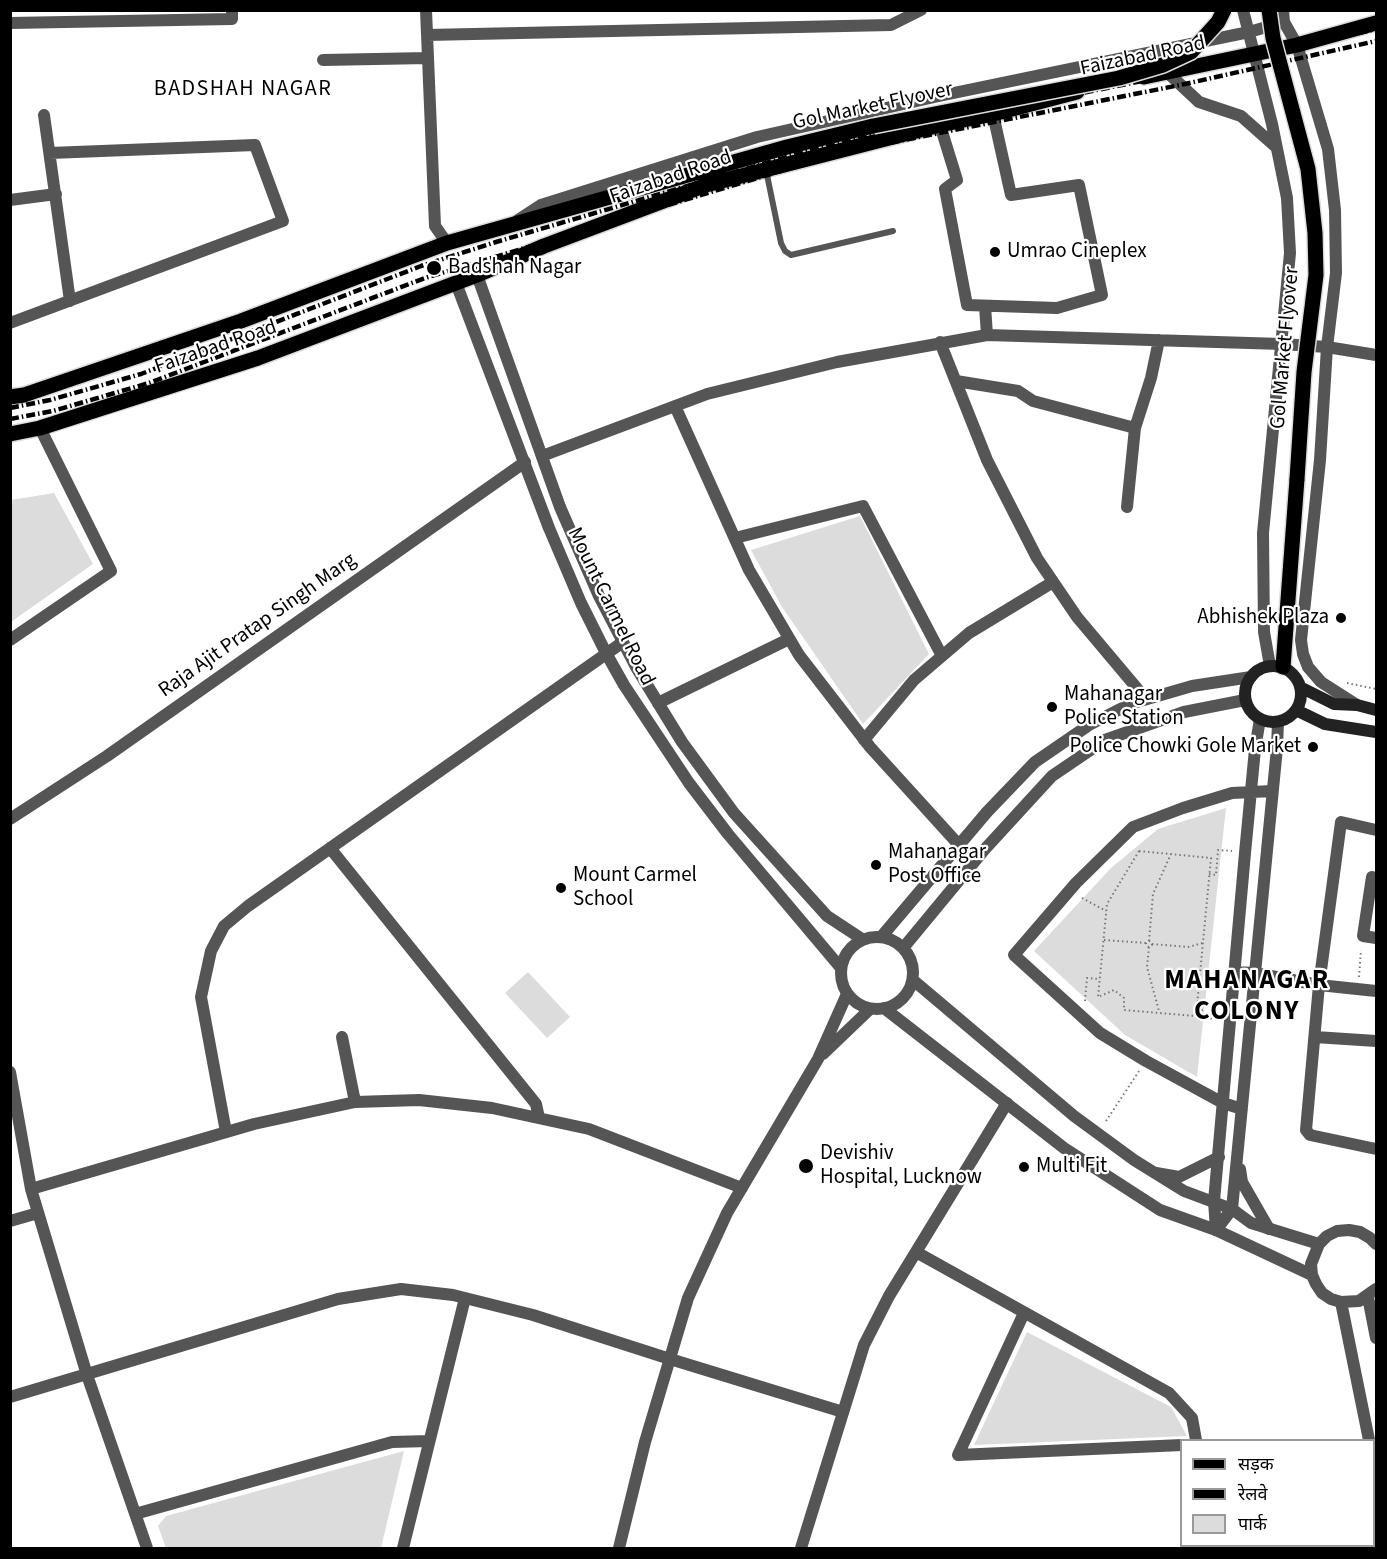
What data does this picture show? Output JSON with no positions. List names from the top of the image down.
{
  "streets": {
    "main road": ["Faizabad Road", "Gol Market Flyover"],
    "street": ["Mount Carmel Road", "Raja Ajit Pratap Singh Marg"]
  },
  "crossings": [
    ["Faizabad Road", "Gol Market Flyover"],
    ["Faizabad Road", "Mount Carmel Road"],
    ["Mount Carmel Road", "Raja Ajit Pratap Singh Marg"]
  ],
  "districts": ["BADSHAH NAGAR", "MAHANAGAR COLONY"],
  "places": [
    "Umrao Cineplex",
    "Badshah Nagar",
    "Abhishek Plaza",
    "Mahanagar Police Station",
    "Police Chowki Gole Market",
    "Mahanagar Post Office",
    "Mount Carmel School",
    "Devishiv Hospital, Lucknow",
    "Multi Fit"
  ],
  "legend": ["सड़क", "रेलवे", "पार्क"]
}
